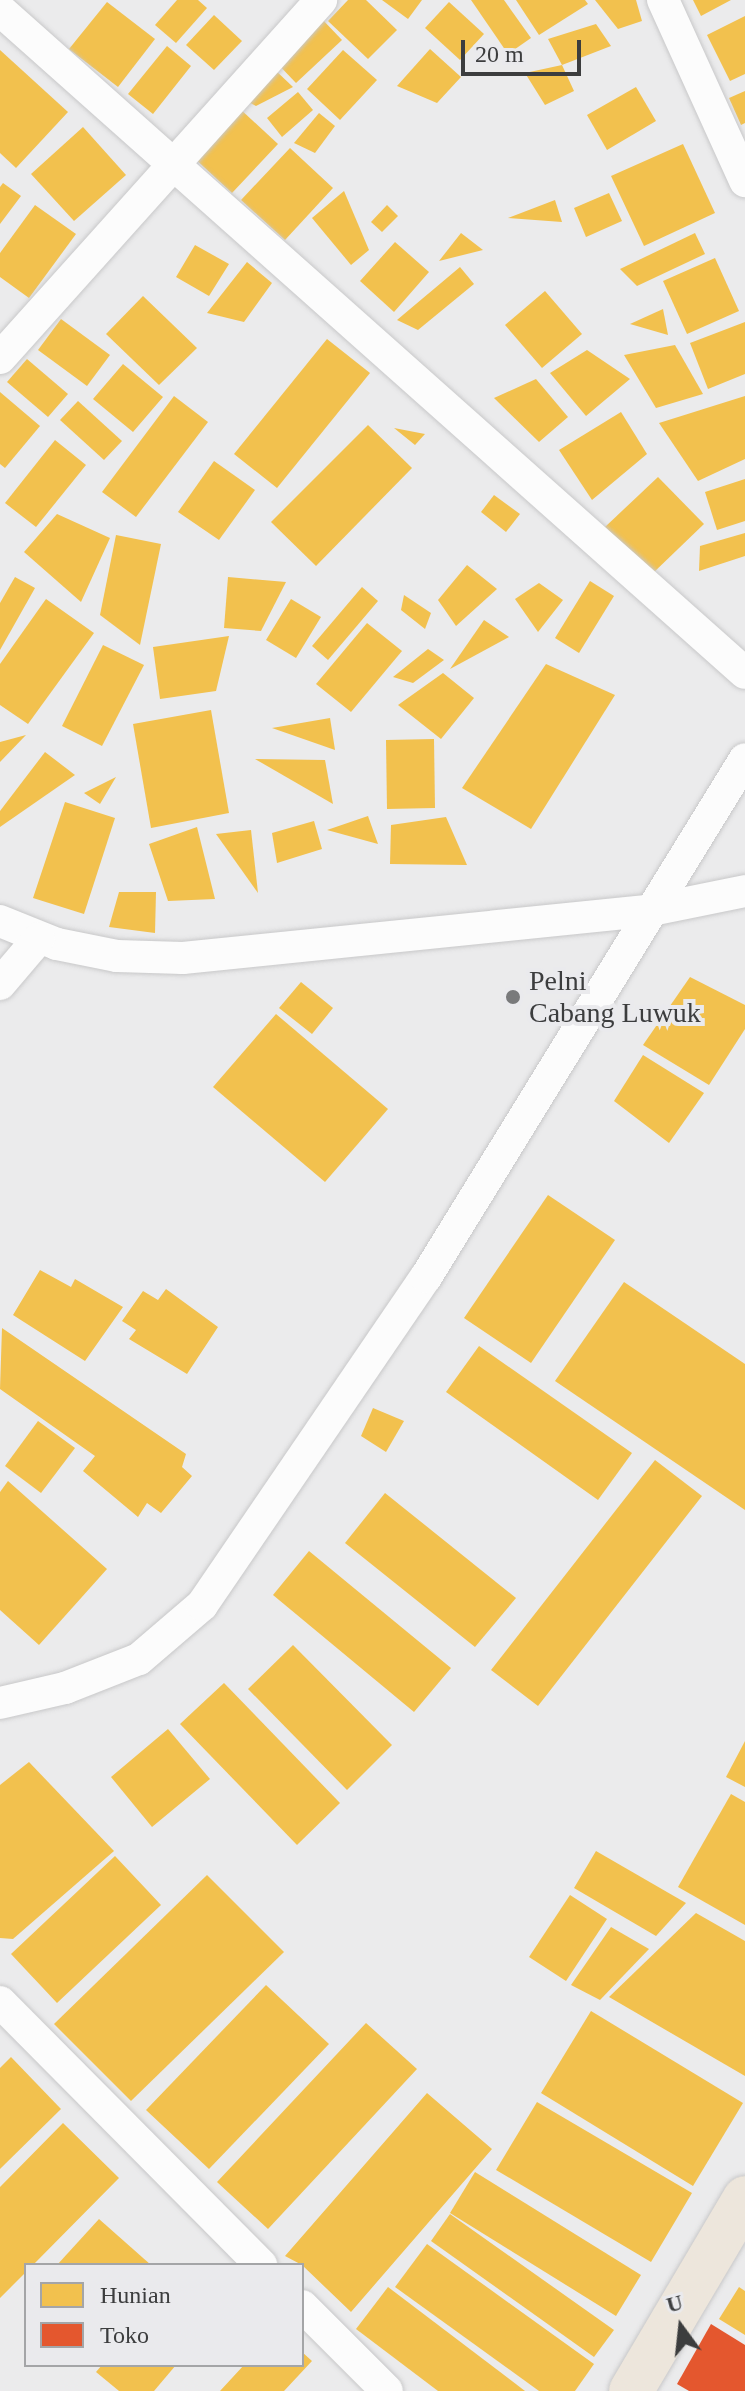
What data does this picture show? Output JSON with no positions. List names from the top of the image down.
{
  "places": ["Pelni Cabang Luwuk"],
  "legend": ["Hunian", "Toko"],
  "scale_bar": "20 m",
  "north": "top"
}
